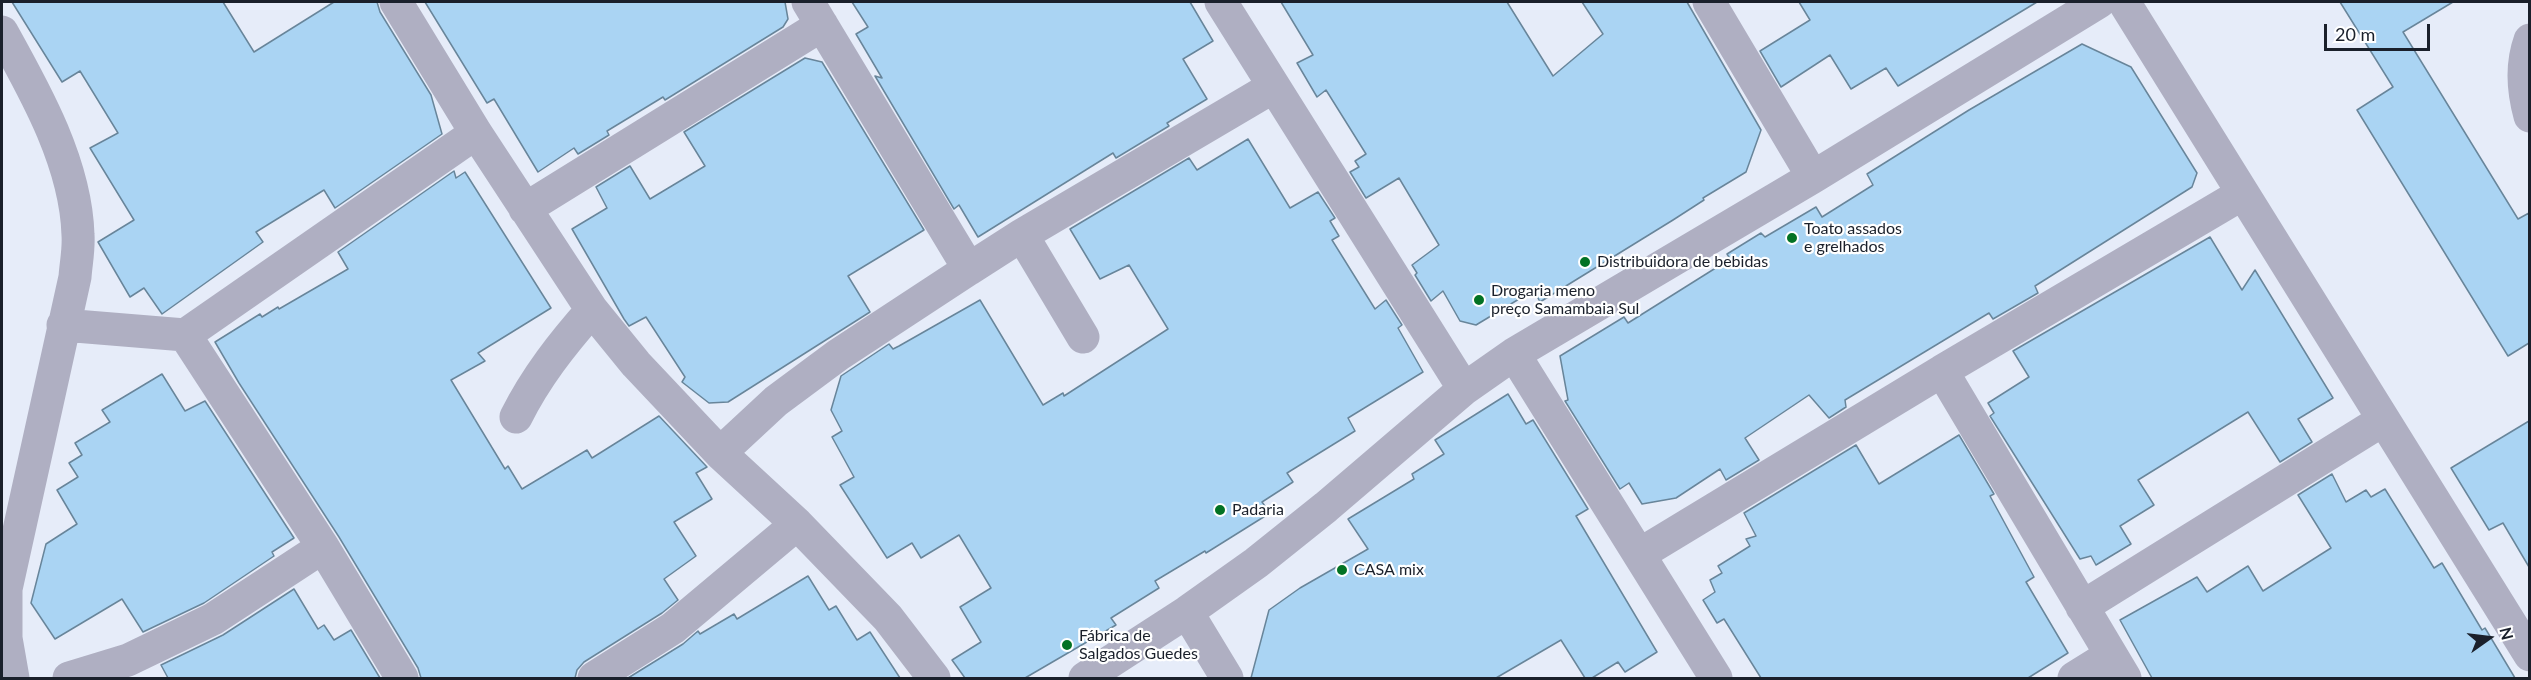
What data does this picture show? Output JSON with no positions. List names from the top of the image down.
{
  "places": [
    "Toato assados e grelhados",
    "Distribuidora de bebidas",
    "Drogaria meno preço Samambaia Sul",
    "Padaria",
    "CASA mix",
    "Fábrica de Salgados Guedes"
  ],
  "scale_bar": "20 m",
  "north": "right"
}
